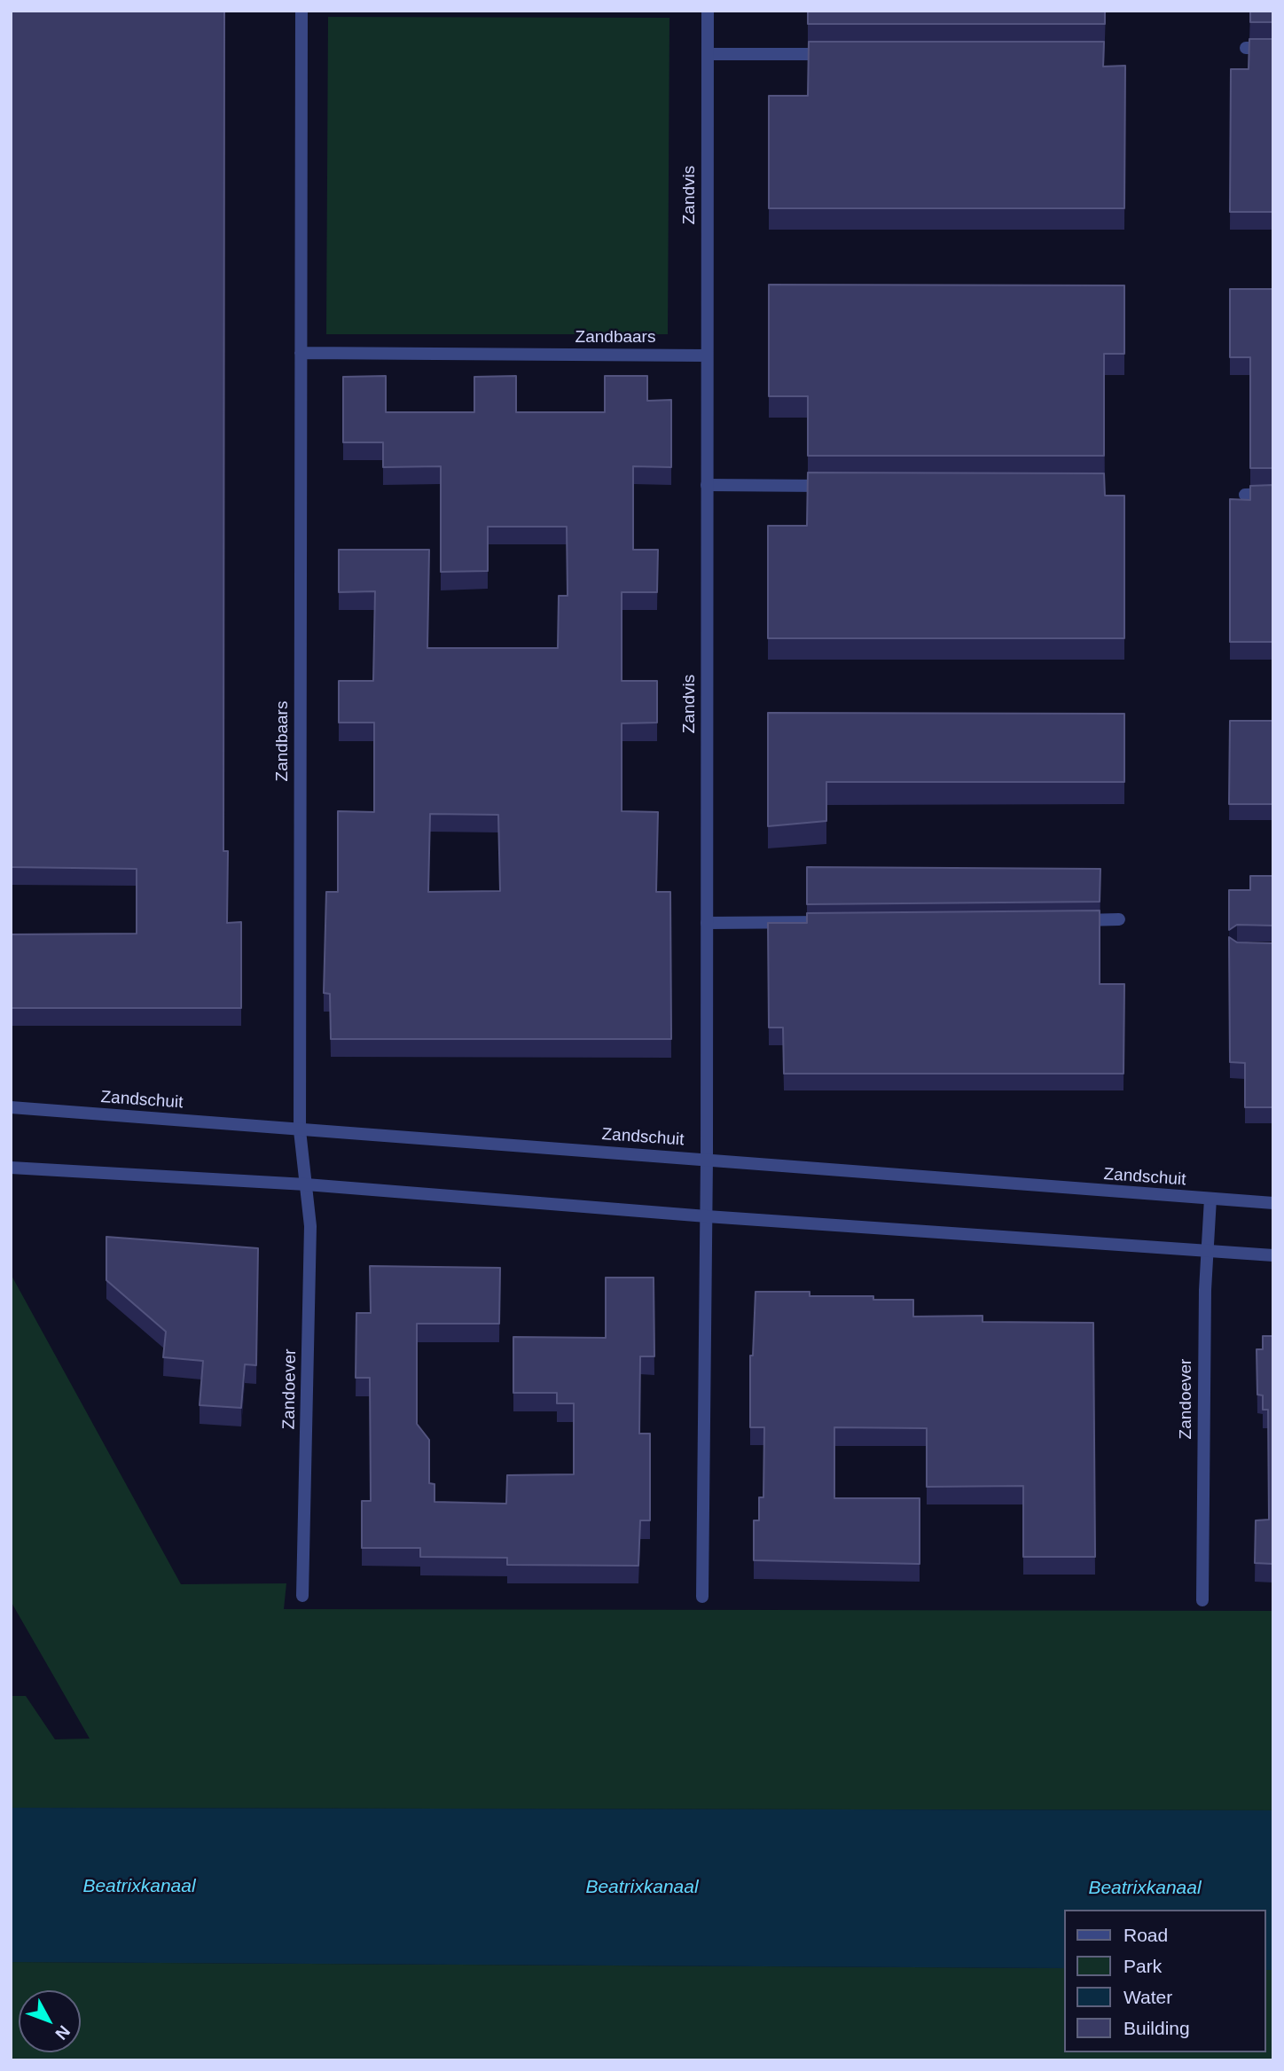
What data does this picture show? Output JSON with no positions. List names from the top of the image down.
{
  "streets": {
    "street": [
      "Zandvis",
      "Zandbaars",
      "Zandschuit",
      "Zandoever"
    ]
  },
  "crossings": [
    ["Zandvis", "Zandbaars"],
    ["Zandvis", "Zandschuit"],
    ["Zandbaars", "Zandschuit"],
    ["Zandbaars", "Zandoever"],
    ["Zandschuit", "Zandoever"]
  ],
  "water": ["Beatrixkanaal"],
  "legend": [
    "Road",
    "Park",
    "Water",
    "Building"
  ],
  "north": "bottom right"
}
